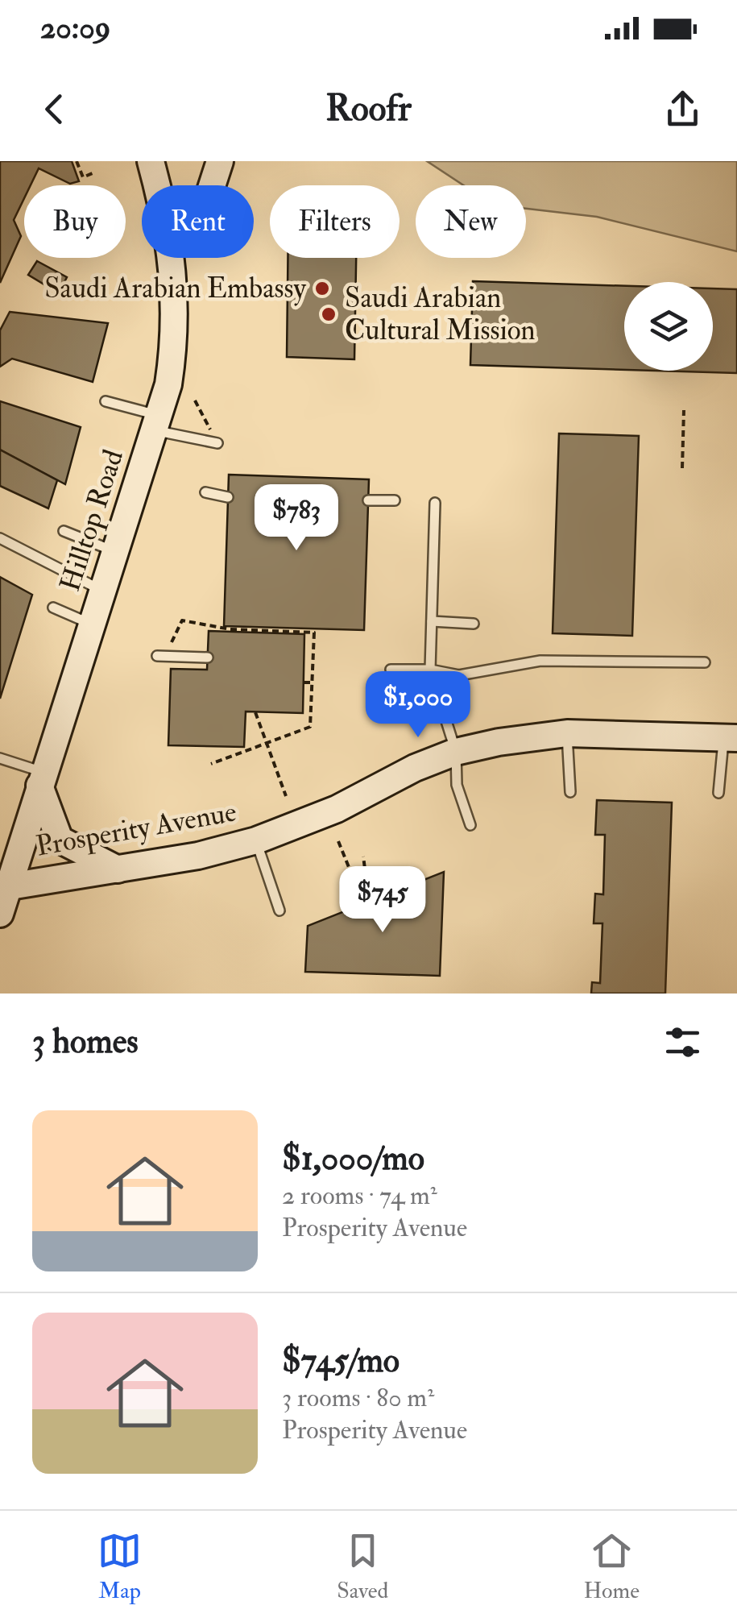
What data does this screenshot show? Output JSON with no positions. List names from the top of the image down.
{
  "streets": {
    "main road": ["Hilltop Road", "Prosperity Avenue"]
  },
  "crossings": [
    ["Hilltop Road", "Prosperity Avenue"]
  ],
  "places": ["Saudi Arabian Embassy", "Saudi Arabian Cultural Mission"],
  "page": {
    "status": "20:09",
    "header": "Roofr",
    "chip": [
      "Buy",
      "Rent",
      "Filters",
      "New"
    ],
    "price": ["$783", "$1,000", "$745"],
    "heading": "3 homes",
    "list": [
      {
        "name": "$1,000/mo",
        "note": "2 rooms · 74 m² · Prosperity Avenue"
      },
      {
        "name": "$745/mo",
        "note": "3 rooms · 80 m² · Prosperity Avenue"
      }
    ],
    "tabs": ["Map", "Saved", "Home"]
  }
}
